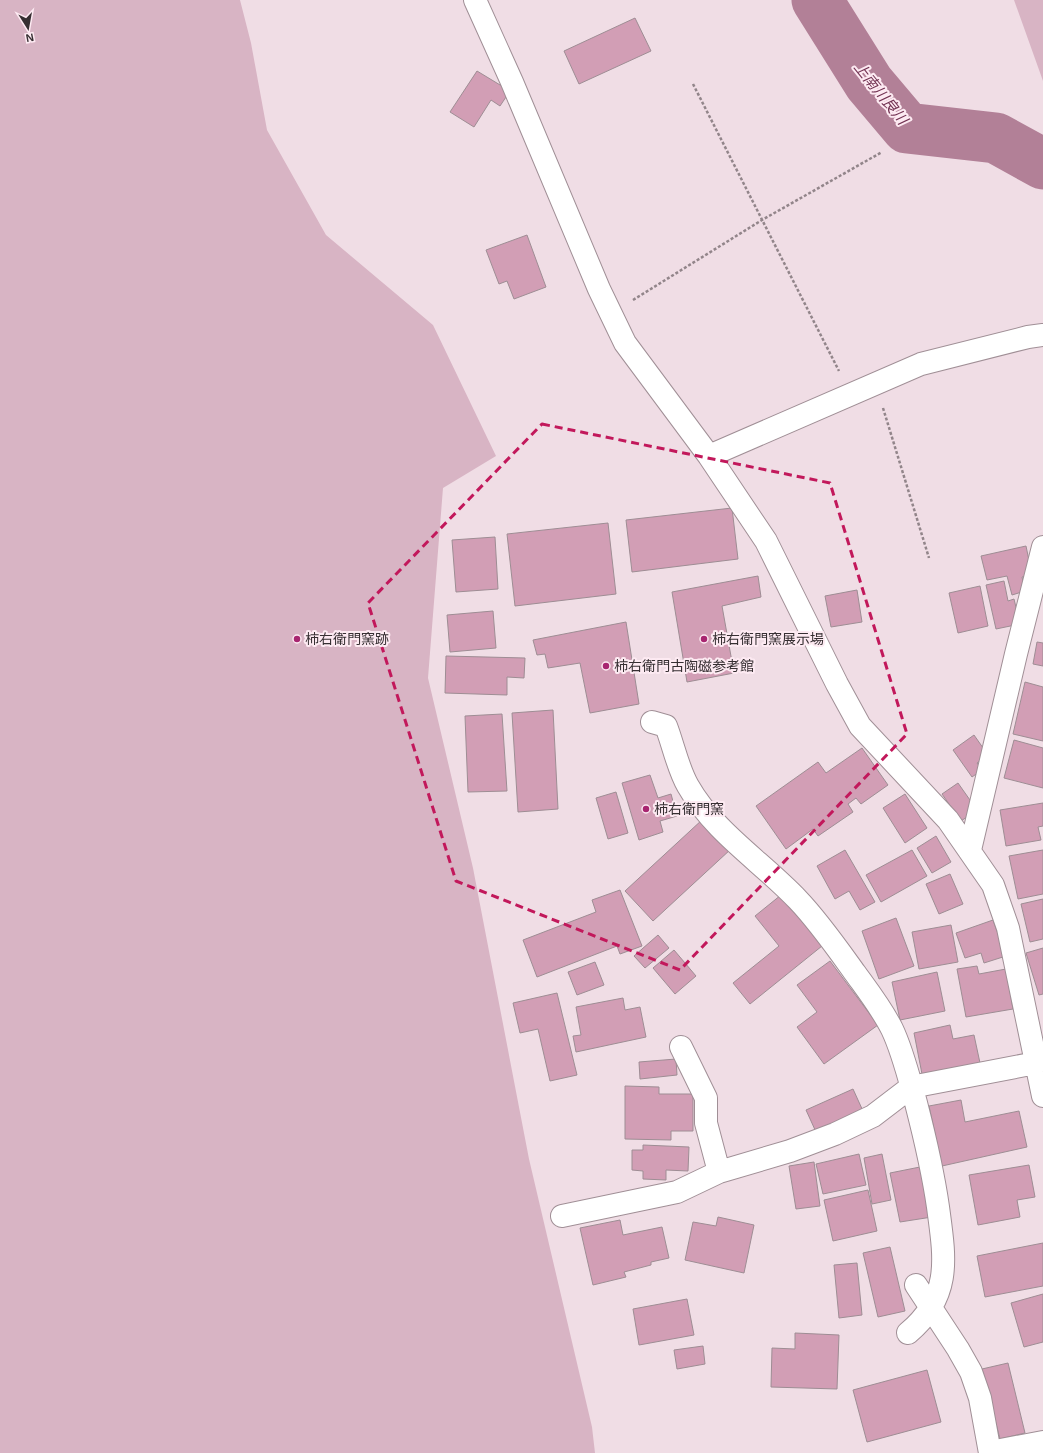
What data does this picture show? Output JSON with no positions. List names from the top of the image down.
{
  "water": ["上南川良川"],
  "places": [
    "柿右衛門窯跡",
    "柿右衛門窯展示場",
    "柿右衛門古陶磁参考館",
    "柿右衛門窯"
  ],
  "north": "bottom"
}
